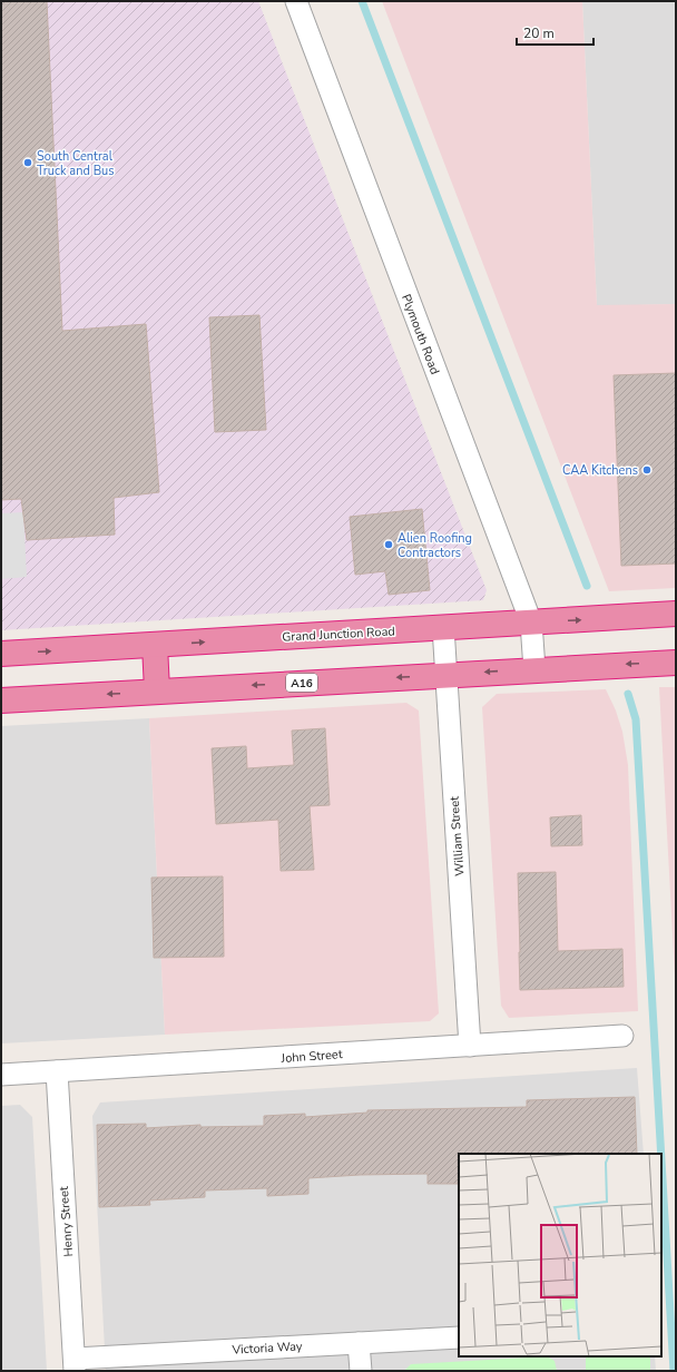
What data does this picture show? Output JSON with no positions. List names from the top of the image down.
{
  "streets": {
    "highway": ["Grand Junction Road", "A16"],
    "street": [
      "Plymouth Road",
      "William Street",
      "John Street",
      "Henry Street",
      "Victoria Way"
    ]
  },
  "crossings": [
    ["Plymouth Road", "Grand Junction Road"],
    ["Plymouth Road", "A16"],
    ["Grand Junction Road", "William Street"],
    ["A16", "William Street"],
    ["William Street", "John Street"],
    ["John Street", "Henry Street"],
    ["Henry Street", "Victoria Way"]
  ],
  "places": ["South Central Truck and Bus", "CAA Kitchens", "Alien Roofing Contractors"],
  "scale_bar": "20 m"
}
